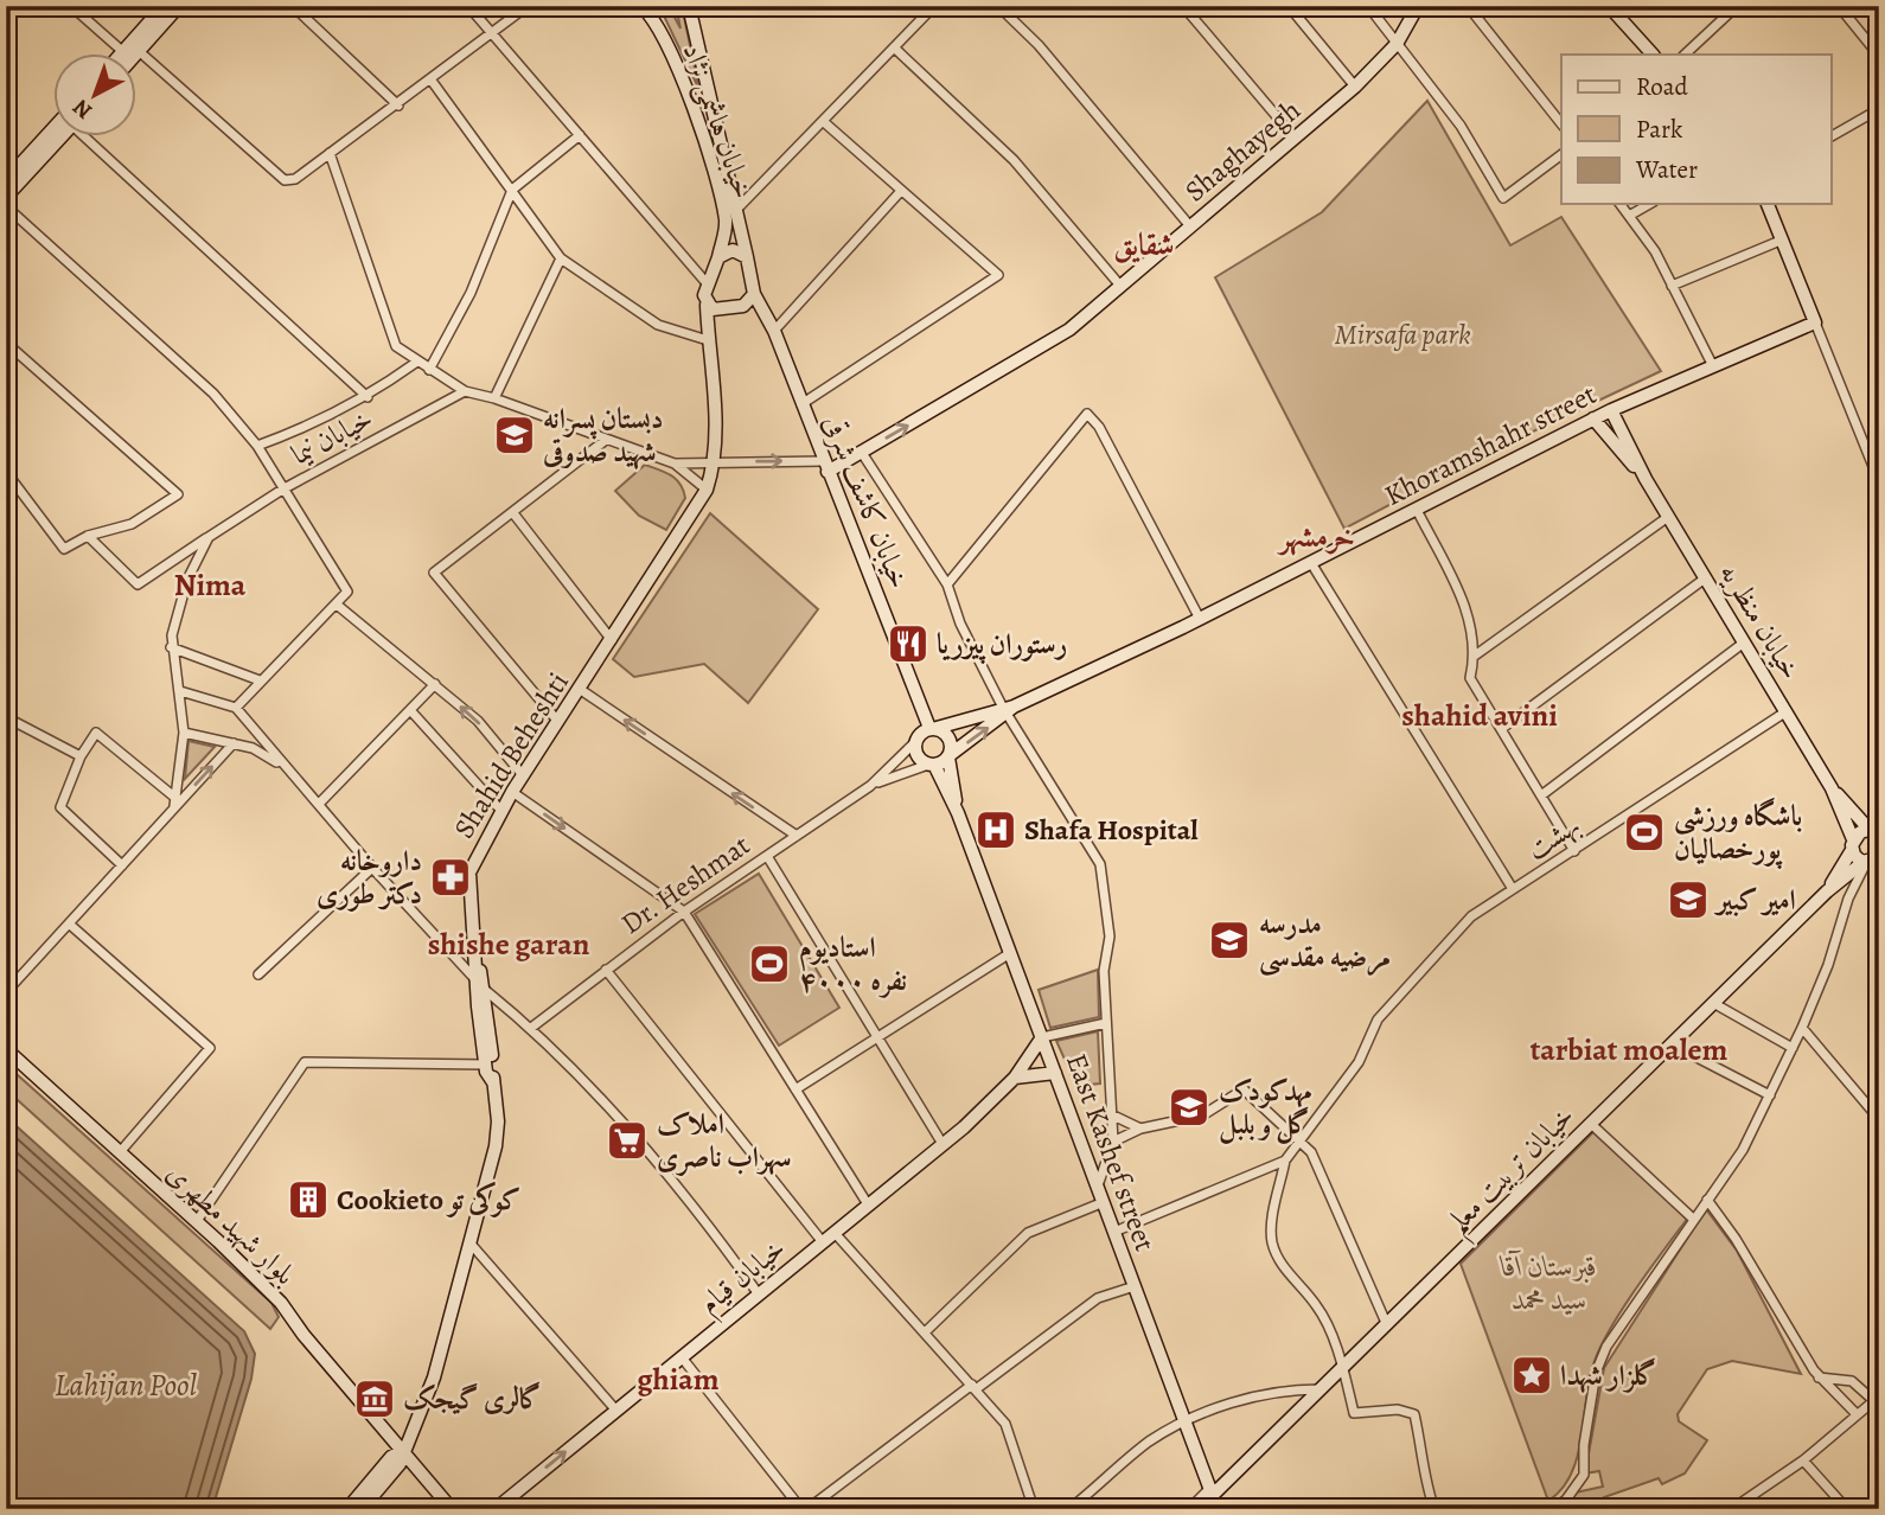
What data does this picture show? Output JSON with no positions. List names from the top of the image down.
{
  "streets": {
    "main road": [
      "خیابان هاشمی نژاد",
      "Shaghayegh",
      "Khoramshahr street",
      "خیابان کاشف شرقی",
      "خیابان منظریه",
      "Shahid Beheshti",
      "East Kashef street",
      "خیابان تربیت معلم",
      "بلوار شهید مطهری",
      "خیابان قیام"
    ],
    "street": ["خیابان نیما", "بهشت", "Dr. Heshmat"]
  },
  "crossings": [
    ["خیابان هاشمی نژاد", "خیابان کاشف شرقی"],
    ["خیابان هاشمی نژاد", "Shahid Beheshti"],
    ["Shaghayegh", "خیابان کاشف شرقی"],
    ["خیابان کاشف شرقی", "Shahid Beheshti"],
    ["خیابان منظریه", "بهشت"],
    ["Shahid Beheshti", "بلوار شهید مطهری"],
    ["East Kashef street", "خیابان تربیت معلم"],
    ["East Kashef street", "خیابان قیام"]
  ],
  "one_way": ["Shaghayegh"],
  "districts": [
    "شقایق",
    "خرمشهر",
    "Nima",
    "shahid avini",
    "shishe garan",
    "tarbiat moalem",
    "ghiam"
  ],
  "water": ["Lahijan Pool"],
  "parks": ["Mirsafa park", "قبرستان آقا سید محمد"],
  "places": {
    "school or university": [
      "دبستان پسرانه شهید صدوقی",
      "امیر کبیر",
      "مدرسه مرضیه مقدسی",
      "مهدکودک گل و بلبل"
    ],
    "restaurant": ["رستوران پیزریا"],
    "hospital": ["Shafa Hospital"],
    "sports": ["باشگاه ورزشی پورخصالیان", "استادیوم ۴۰۰۰ نفره"],
    "pharmacy": ["داروخانه دکتر طوری"],
    "supermarket": ["املاک سهراب ناصری"],
    "building": ["Cookieto کوکی تو"],
    "place": ["گلزار شهدا"],
    "museum": ["گالری گیجک"]
  },
  "legend": ["Road", "Park", "Water"],
  "north": "bottom left"
}
